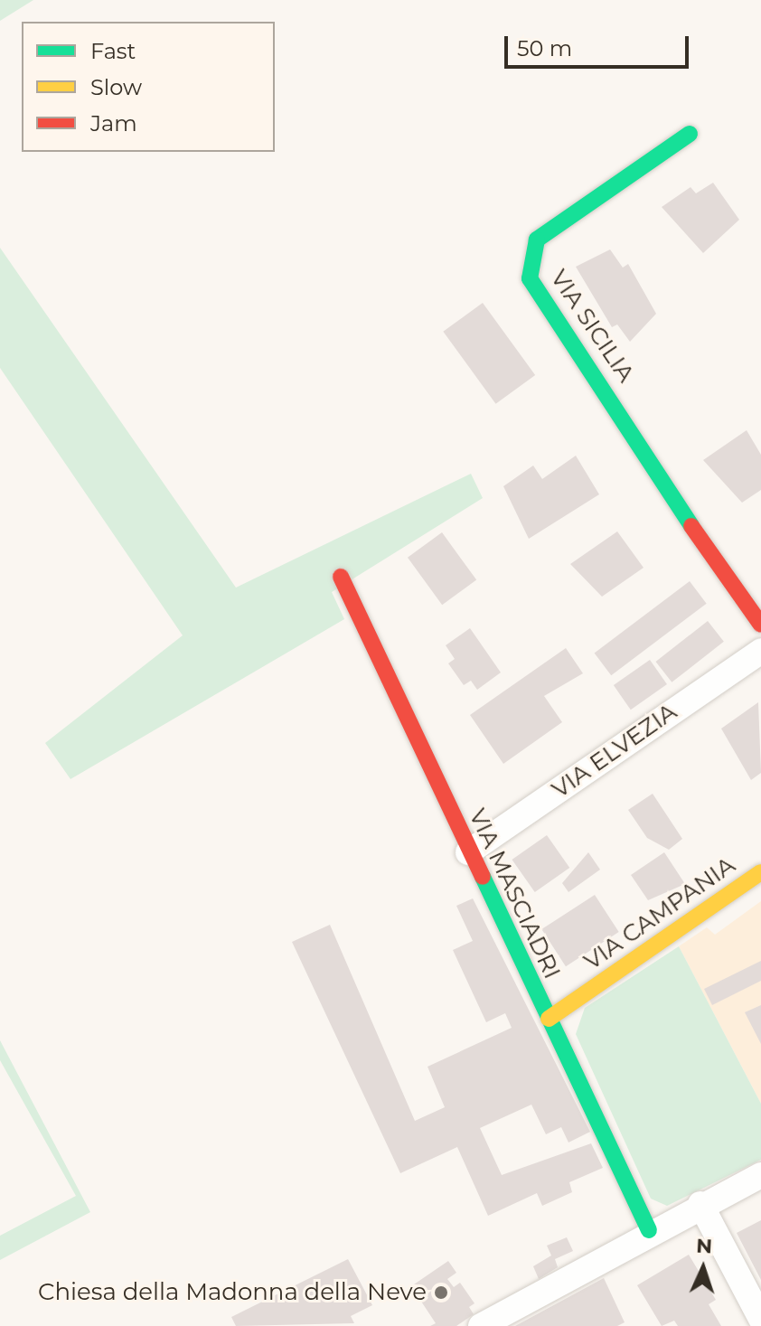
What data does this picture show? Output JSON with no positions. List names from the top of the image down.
{
  "streets": {
    "street": [
      "VIA SICILIA",
      "VIA ELVEZIA",
      "VIA MASCIADRI",
      "VIA CAMPANIA"
    ]
  },
  "crossings": [
    ["VIA ELVEZIA", "VIA MASCIADRI"],
    ["VIA MASCIADRI", "VIA CAMPANIA"]
  ],
  "places": ["Chiesa della Madonna della Neve"],
  "legend": ["Fast", "Slow", "Jam"],
  "scale_bar": "50 m",
  "north": "top"
}
